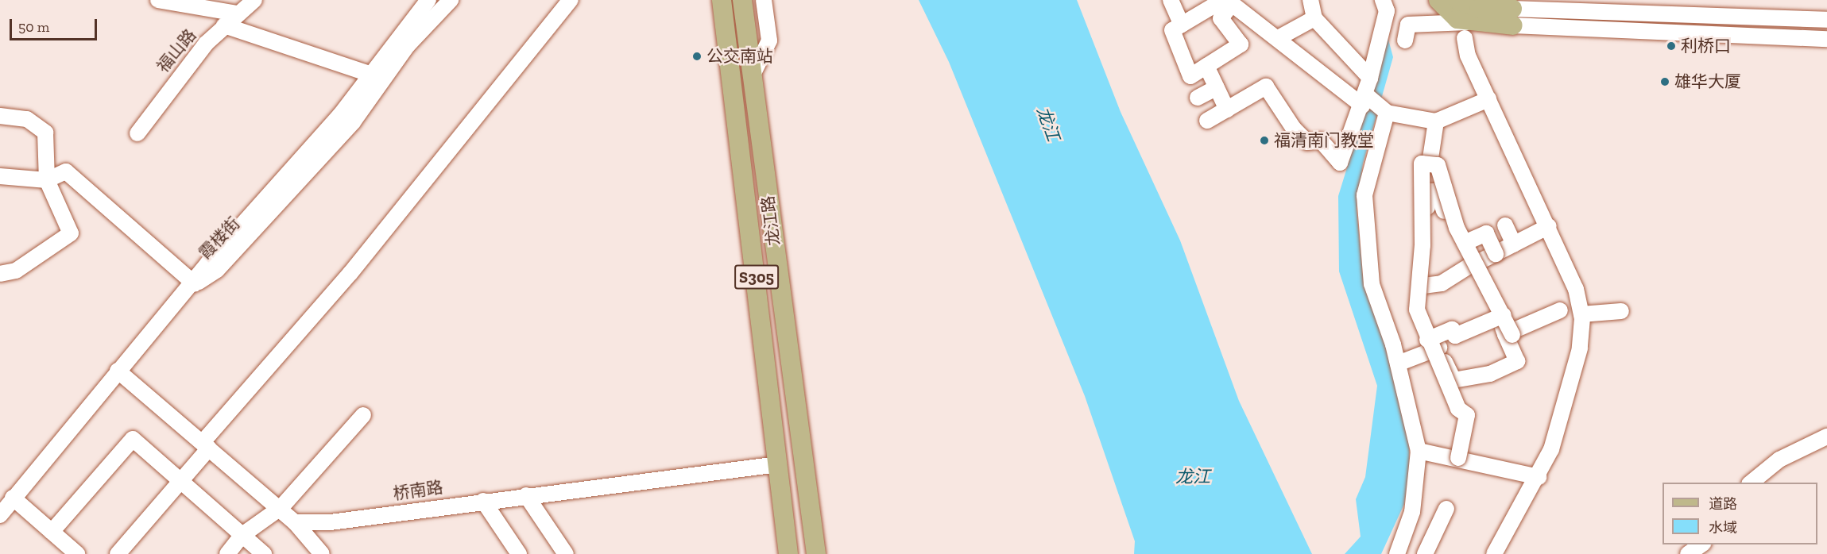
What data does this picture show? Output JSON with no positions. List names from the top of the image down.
{
  "streets": {
    "main road": ["龙江路", "S305"],
    "street": ["福山路", "霞楼街", "桥南路"]
  },
  "crossings": [
    ["龙江路", "桥南路"]
  ],
  "water": ["龙江"],
  "places": [
    "利桥口",
    "公交南站",
    "雄华大厦",
    "福清南门教堂"
  ],
  "legend": ["道路", "水域"],
  "scale_bar": "50 m"
}
